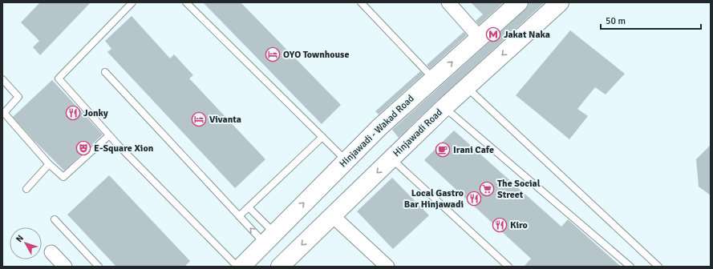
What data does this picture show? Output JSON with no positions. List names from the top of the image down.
{
  "streets": {
    "main road": ["Hinjawadi - Wakad Road", "Hinjawadi Road"]
  },
  "one_way": ["Hinjawadi - Wakad Road", "Hinjawadi Road"],
  "places": {
    "metro station": ["Jakat Naka"],
    "hotel": ["OYO Townhouse", "Vivanta"],
    "restaurant": ["Jonky", "Local Gastro Bar Hinjawadi", "Kiro"],
    "theatre": ["E-Square Xion"],
    "cafe": ["Irani Cafe"],
    "supermarket": ["The Social Street"]
  },
  "scale_bar": "50 m",
  "north": "top left"
}
